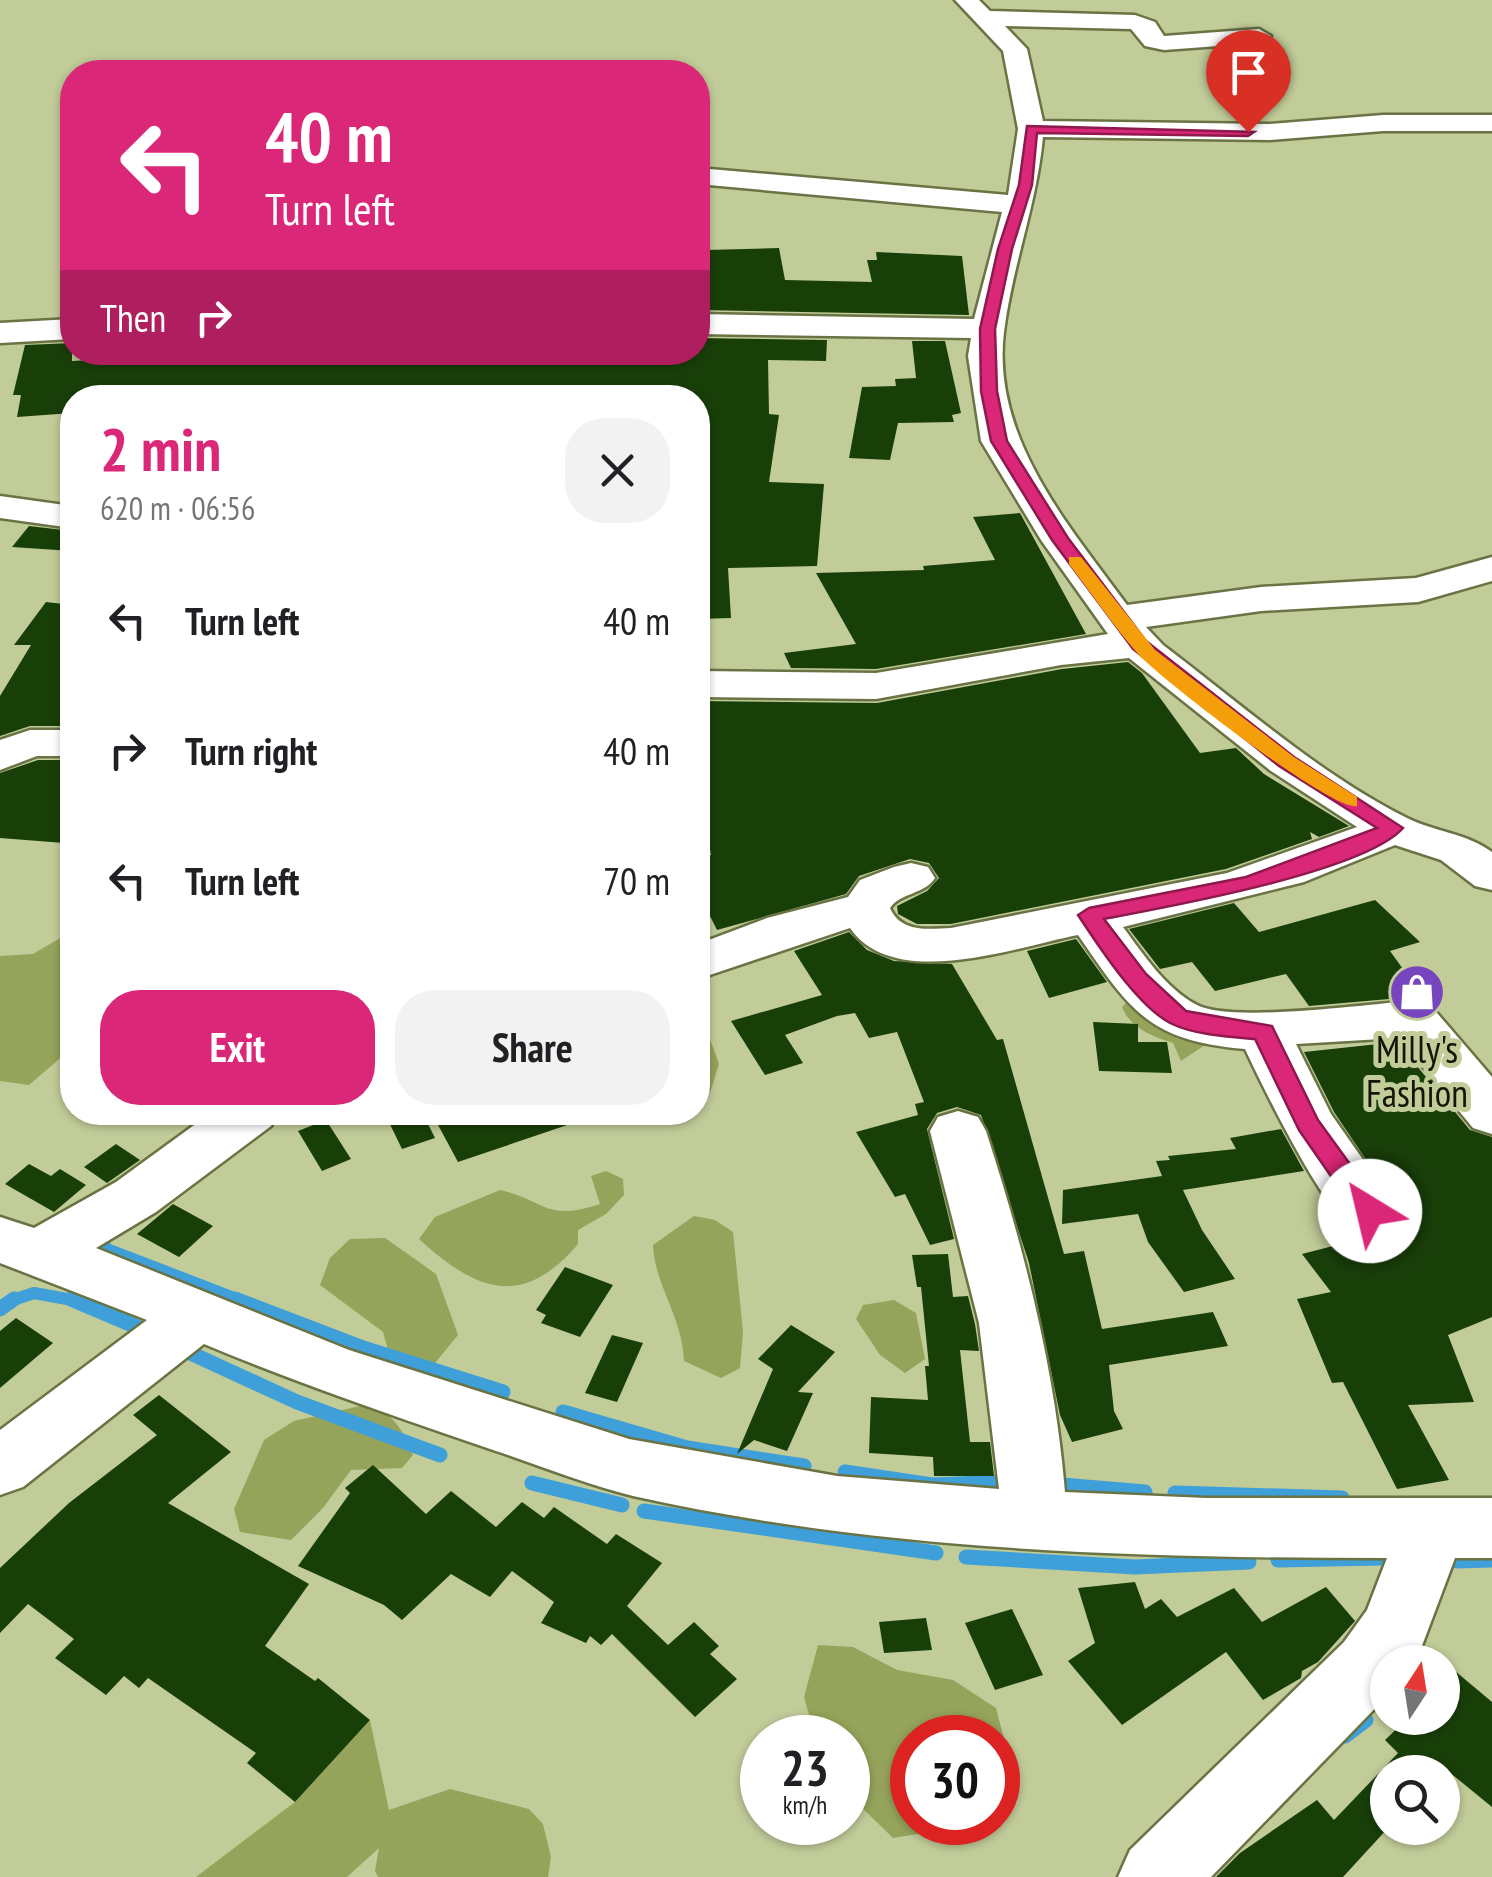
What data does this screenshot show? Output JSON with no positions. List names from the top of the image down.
{
  "places": {
    "shop": ["Milly's Fashion"]
  },
  "north": "top",
  "page": {
    "turn": ["40 m", "Turn left"],
    "then": "Then",
    "heading": ["2 min", "620 m · 06:56"],
    "list": [
      {
        "name": "Turn left",
        "value": "40 m"
      },
      {
        "name": "Turn right",
        "value": "40 m"
      },
      {
        "name": "Turn left",
        "value": "70 m"
      }
    ],
    "buttons": ["Exit", "Share"],
    "speed": "23 km/h",
    "limit": "30"
  }
}
